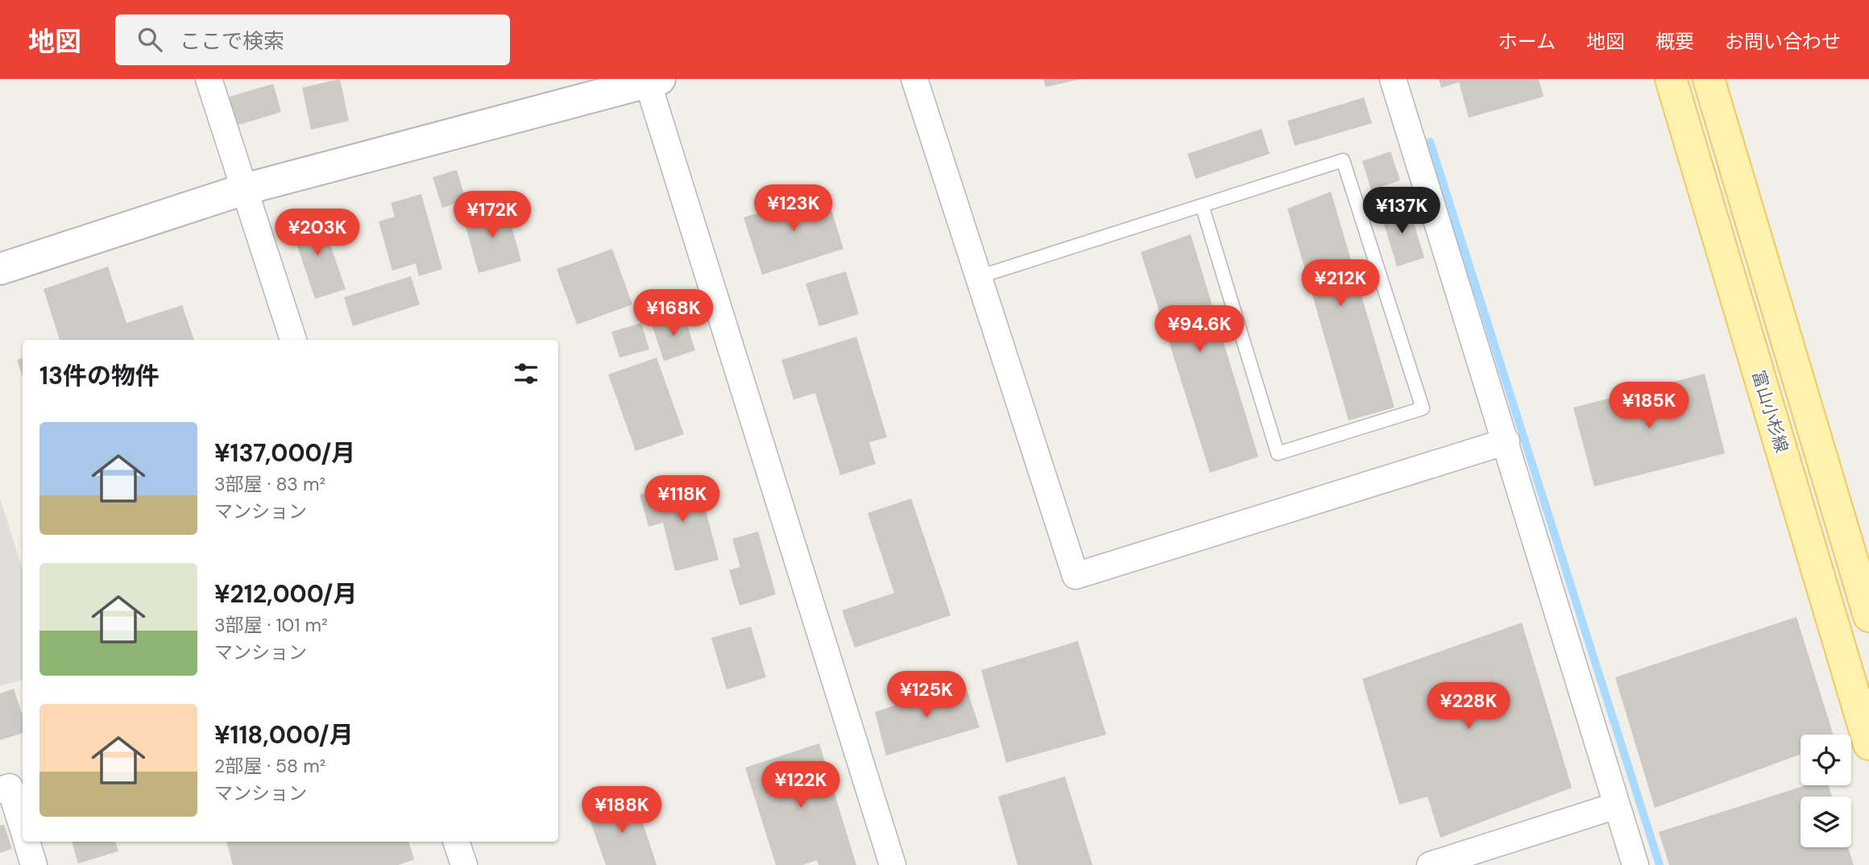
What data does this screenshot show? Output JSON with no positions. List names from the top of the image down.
{
  "streets": {
    "main road": ["富山小杉線"]
  },
  "page": {
    "header": "地図",
    "search": "ここで検索",
    "nav": [
      "ホーム",
      "地図",
      "概要",
      "お問い合わせ"
    ],
    "price": [
      "¥123K",
      "¥137K",
      "¥172K",
      "¥203K",
      "¥212K",
      "¥168K",
      "¥94.6K",
      "¥185K",
      "¥118K",
      "¥125K",
      "¥228K",
      "¥122K",
      "¥188K"
    ],
    "heading": "13件の物件",
    "list": [
      {
        "name": "¥137,000/月",
        "note": "3部屋 · 83 m² · マンション"
      },
      {
        "name": "¥212,000/月",
        "note": "3部屋 · 101 m² · マンション"
      },
      {
        "name": "¥118,000/月",
        "note": "2部屋 · 58 m² · マンション"
      }
    ]
  }
}
